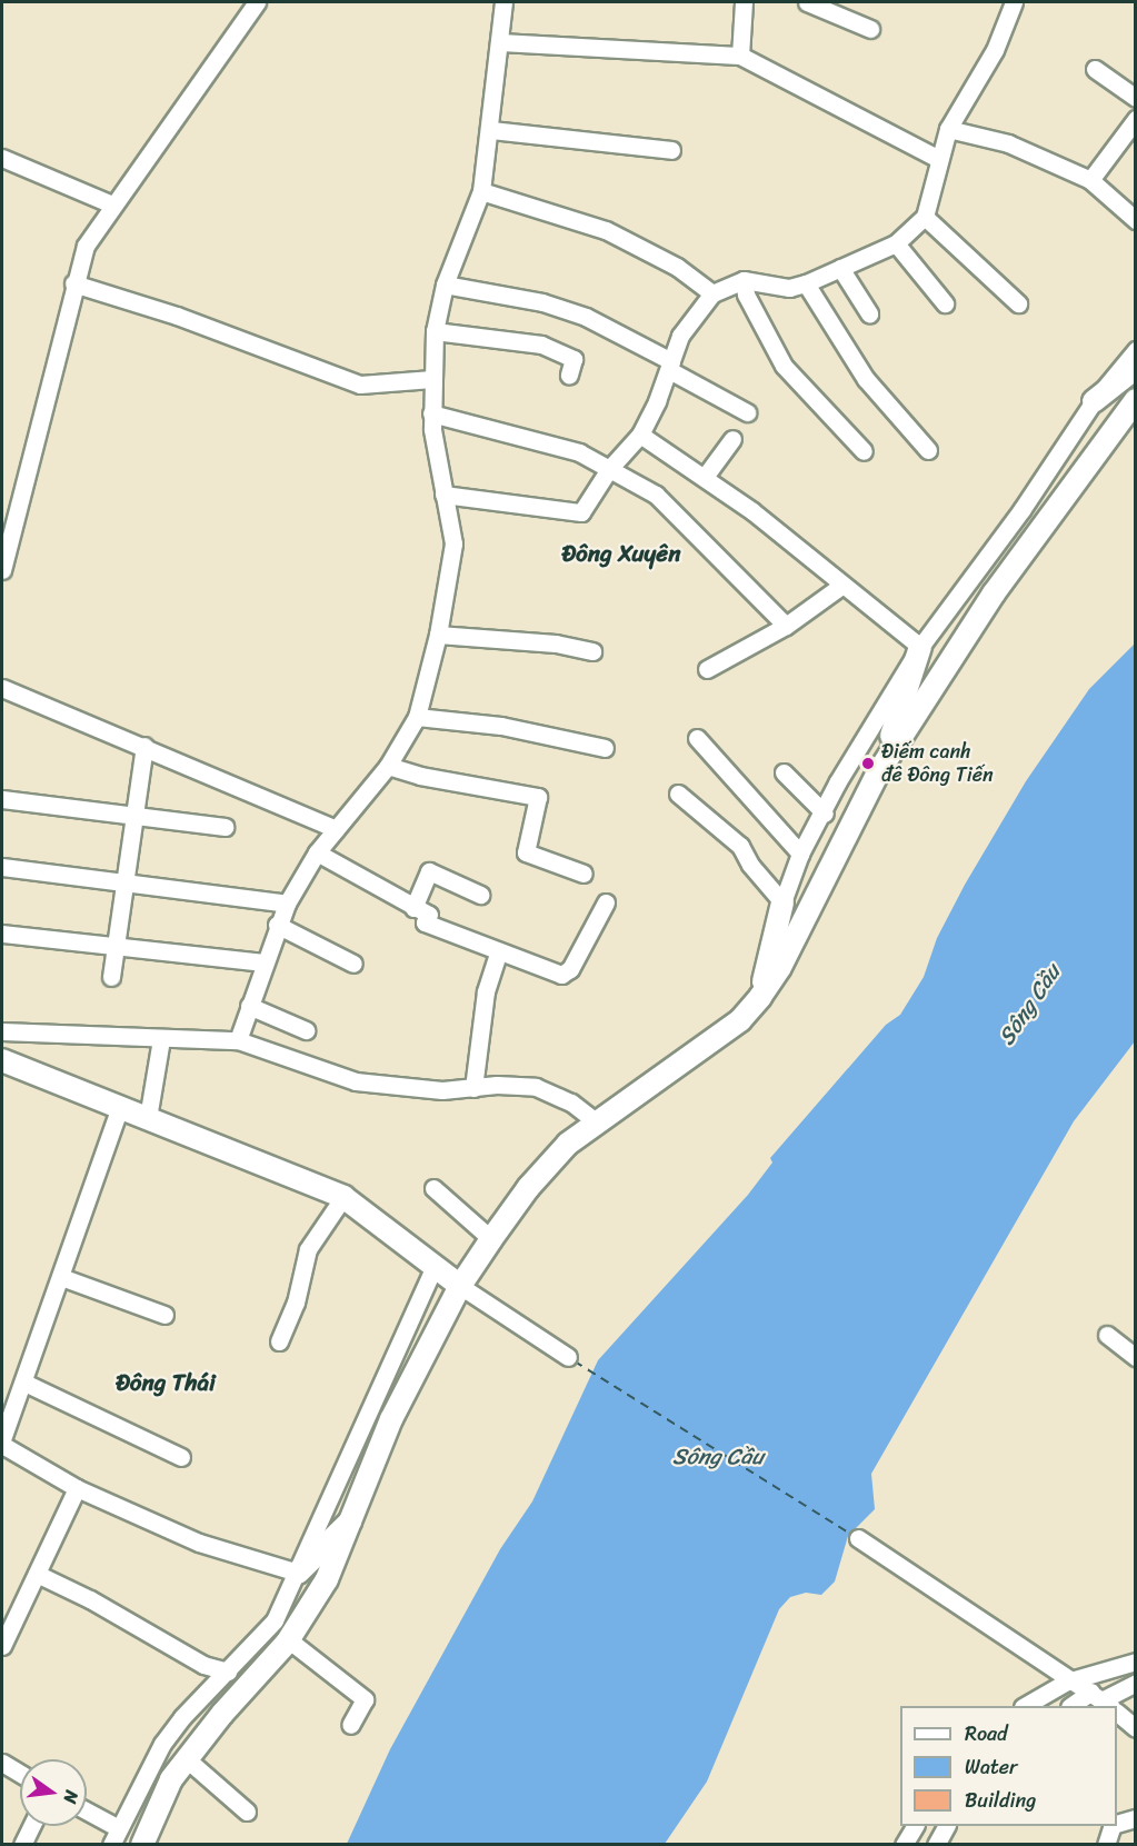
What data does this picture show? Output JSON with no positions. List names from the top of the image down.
{
  "districts": ["Đông Xuyên", "Đông Thái"],
  "water": ["Sông Cầu"],
  "places": ["Điếm canh đê Đông Tiến"],
  "legend": ["Road", "Water", "Building"],
  "north": "right"
}
